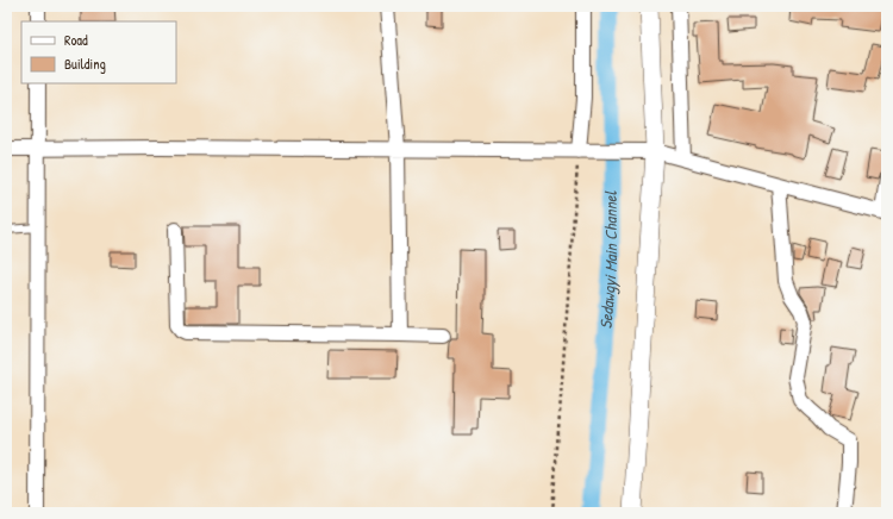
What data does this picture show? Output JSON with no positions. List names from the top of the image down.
{
  "water": ["Sedawgyi Main Channel"],
  "legend": ["Road", "Building"]
}
